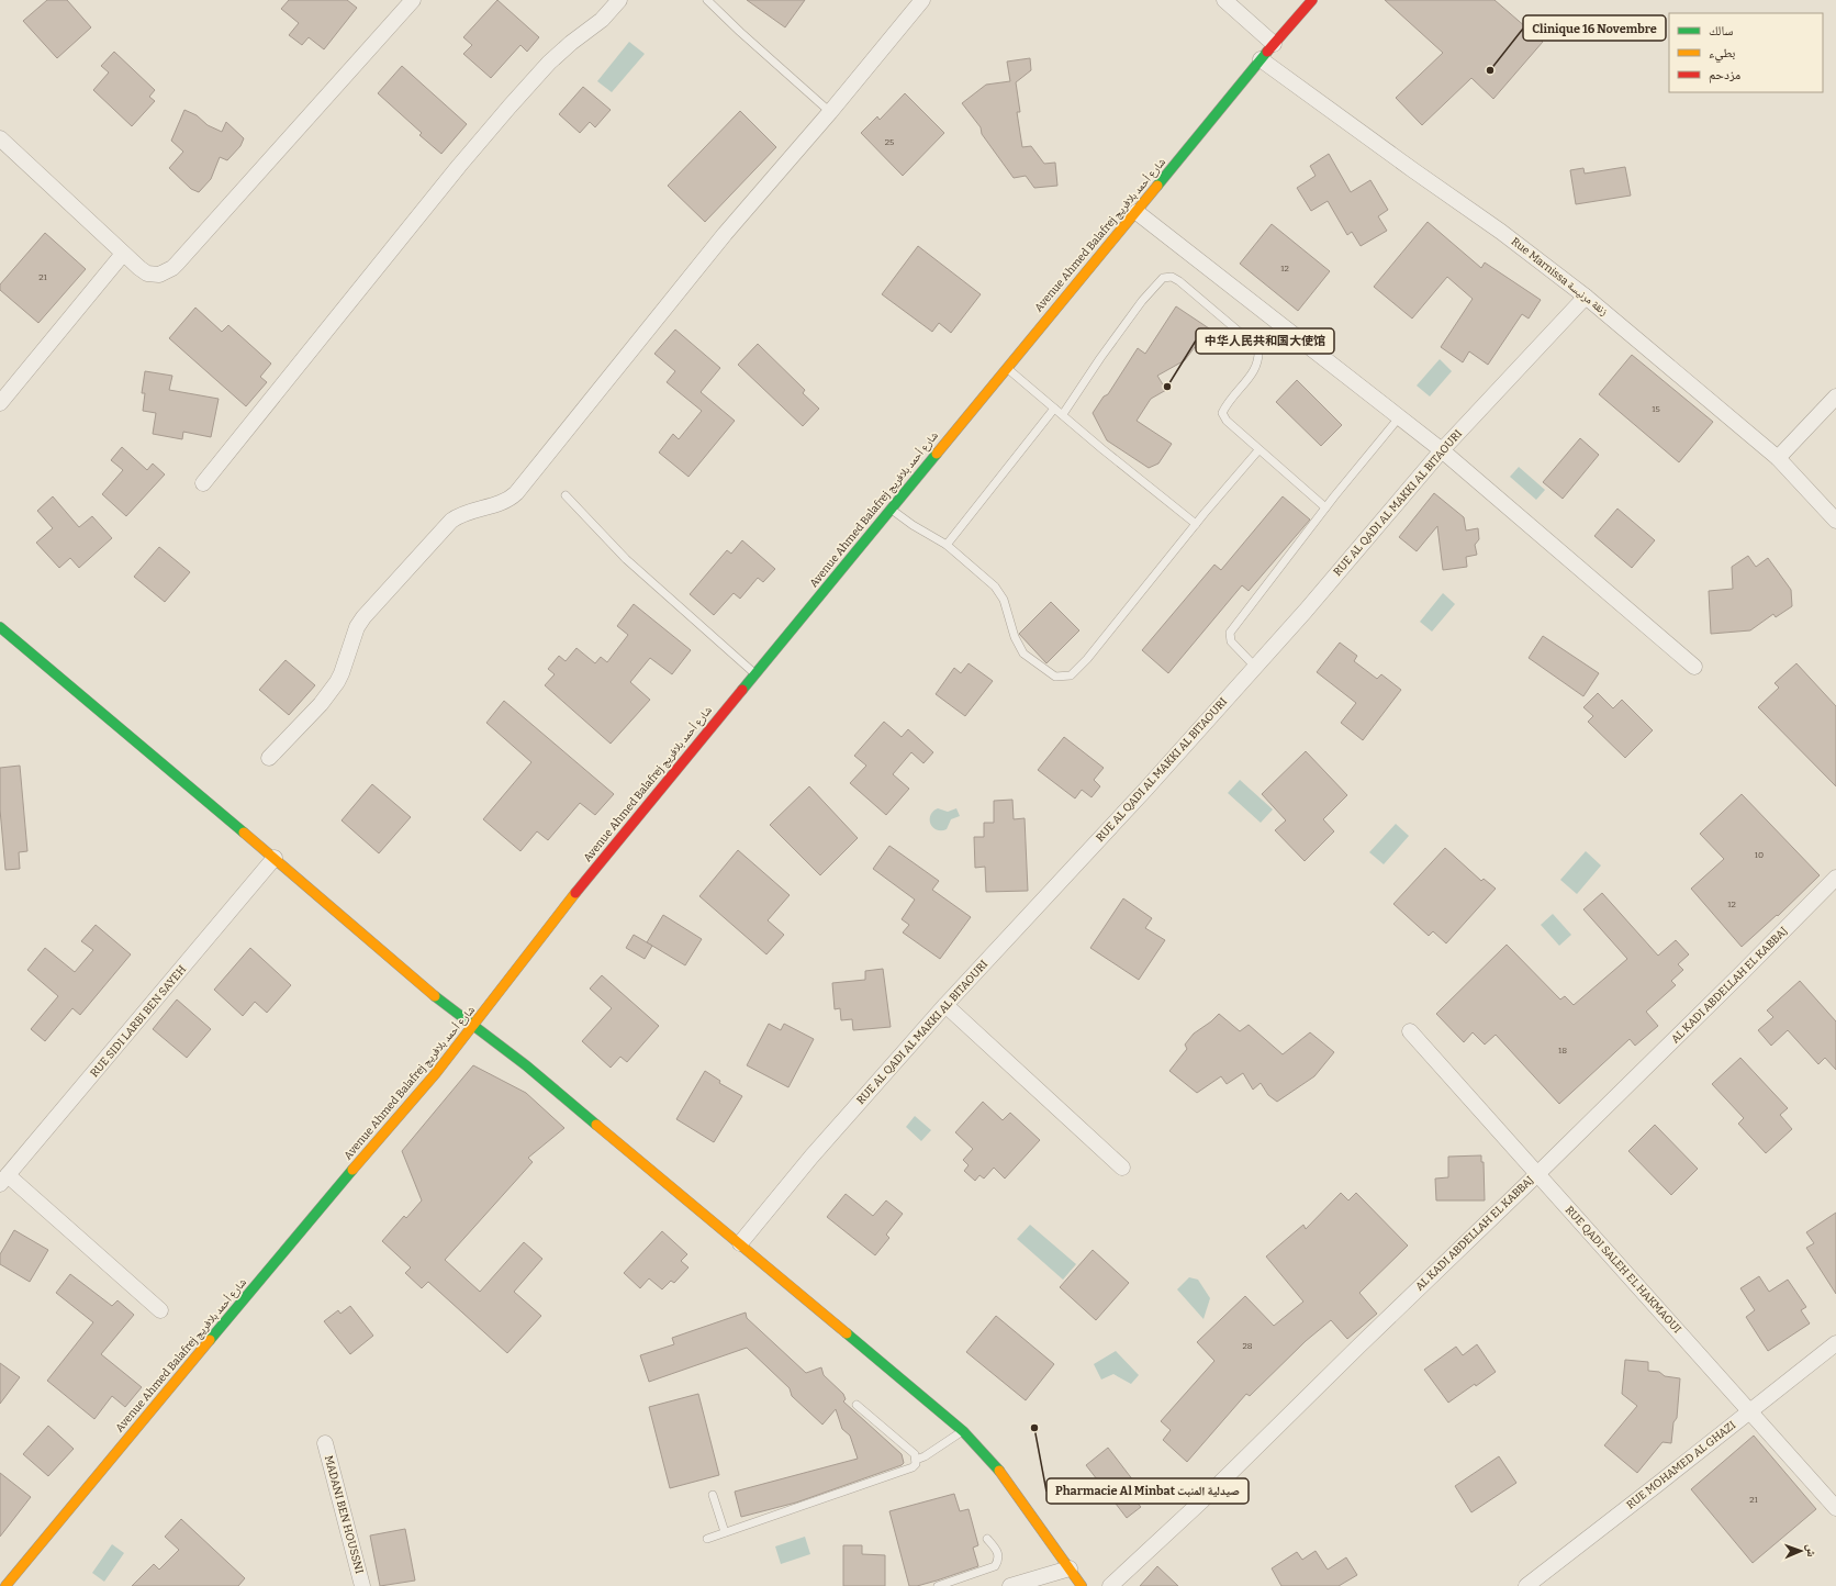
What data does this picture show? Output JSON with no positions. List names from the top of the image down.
{
  "streets": {
    "main road": ["Avenue Ahmed Balafrej شارع أحمد بلافريج"],
    "street": [
      "Rue Marnissa زنقة مرنيسة",
      "RUE AL QADI AL MAKKI AL BITAOURI",
      "AL KADI ABDELLAH EL KABBAJ",
      "RUE SIDI LARBI BEN SAYEH",
      "RUE QADI SALEH EL HAKMAOUI",
      "RUE MOHAMED AL GHAZI",
      "MADANI BEN HOUSSNI"
    ]
  },
  "crossings": [
    ["Avenue Ahmed Balafrej شارع أحمد بلافريج", "Rue Marnissa زنقة مرنيسة"],
    ["Rue Marnissa زنقة مرنيسة", "RUE AL QADI AL MAKKI AL BITAOURI"],
    ["AL KADI ABDELLAH EL KABBAJ", "RUE QADI SALEH EL HAKMAOUI"],
    ["RUE QADI SALEH EL HAKMAOUI", "RUE MOHAMED AL GHAZI"]
  ],
  "places": ["Clinique 16 Novembre", "中华人民共和国大使馆", "Pharmacie Al Minbat صيدلية المنبت"],
  "house_numbers": [
    "25",
    "12",
    "21",
    "15",
    "10",
    "12",
    "18",
    "28",
    "21"
  ],
  "legend": ["سالك", "بطيء", "مزدحم"],
  "north": "right"
}
